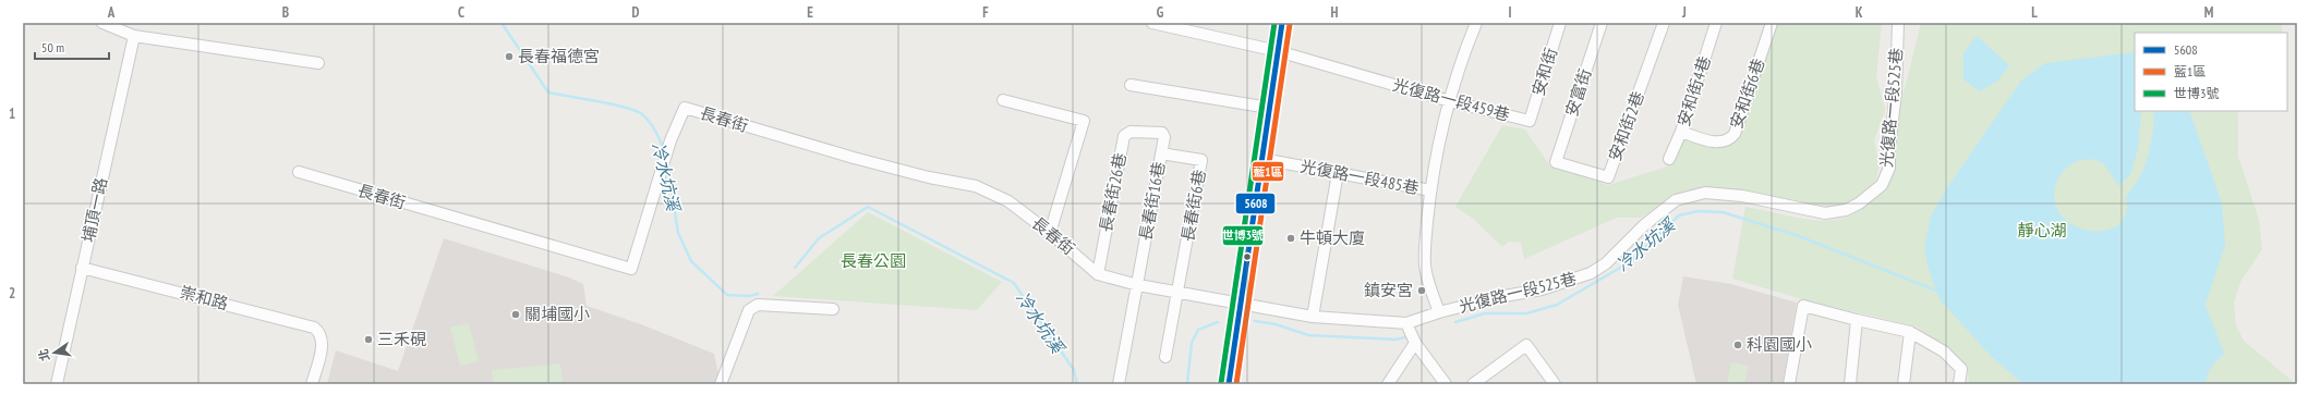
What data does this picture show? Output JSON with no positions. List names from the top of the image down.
{
  "streets": {
    "street": [
      "安和街",
      "安和街4巷",
      "安富街",
      "安和街6巷",
      "光復路一段459巷",
      "光復路一段525巷",
      "長春街",
      "安和街2巷",
      "光復路一段485巷",
      "長春街26巷",
      "長春街16巷",
      "長春街6巷",
      "埔頂一路",
      "崇和路"
    ]
  },
  "crossings": [
    ["安和街", "光復路一段459巷"],
    ["安和街4巷", "安和街6巷"],
    ["安富街", "安和街2巷"],
    ["光復路一段525巷", "長春街"],
    ["長春街", "長春街26巷"],
    ["長春街", "長春街16巷"],
    ["長春街", "長春街6巷"],
    ["長春街26巷", "長春街16巷"],
    ["長春街16巷", "長春街6巷"],
    ["埔頂一路", "崇和路"]
  ],
  "water": ["冷水坑溪"],
  "parks": ["靜心湖", "長春公園"],
  "places": [
    "長春福德宮",
    "牛頓大廈",
    "鎮安宮",
    "關埔國小",
    "三禾硯",
    "科園國小"
  ],
  "lines": ["transit line 5608", "transit line 世博3號", "transit line 藍1區"],
  "legend": ["5608", "藍1區", "世博3號"],
  "scale_bar": "50 m",
  "north": "left",
  "grid": {
    "columns": [
      "A",
      "B",
      "C",
      "D",
      "E",
      "F",
      "G",
      "H",
      "I",
      "J",
      "K",
      "L",
      "M"
    ],
    "rows": ["1", "2"]
  }
}
